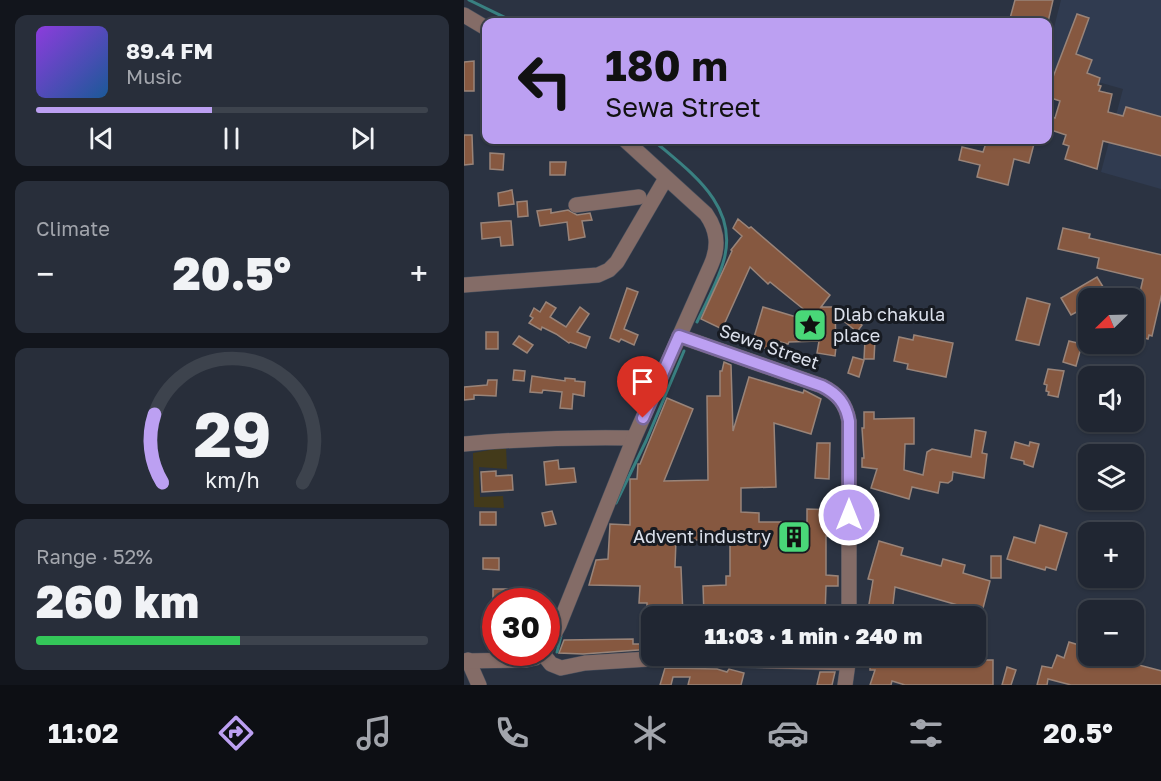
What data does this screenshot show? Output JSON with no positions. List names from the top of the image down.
{
  "streets": {
    "street": ["Sewa Street"]
  },
  "places": {
    "place": ["Dlab chakula place"],
    "building": ["Advent industry"]
  },
  "north": "bottom left",
  "page": {
    "turn": ["180 m", "Sewa Street"],
    "song": ["89.4 FM", "Music"],
    "tile": [
      "Climate",
      ["Range · 52%", "260 km"]
    ],
    "heat": ["−", "20.5°", "+"],
    "map_buttons": ["+", "−"],
    "limit": "30",
    "trip": "11:03 · 1 min · 240 m",
    "tabs": ["11:02", "20.5°"],
    "gauge": ["29", "km/h"]
  }
}
